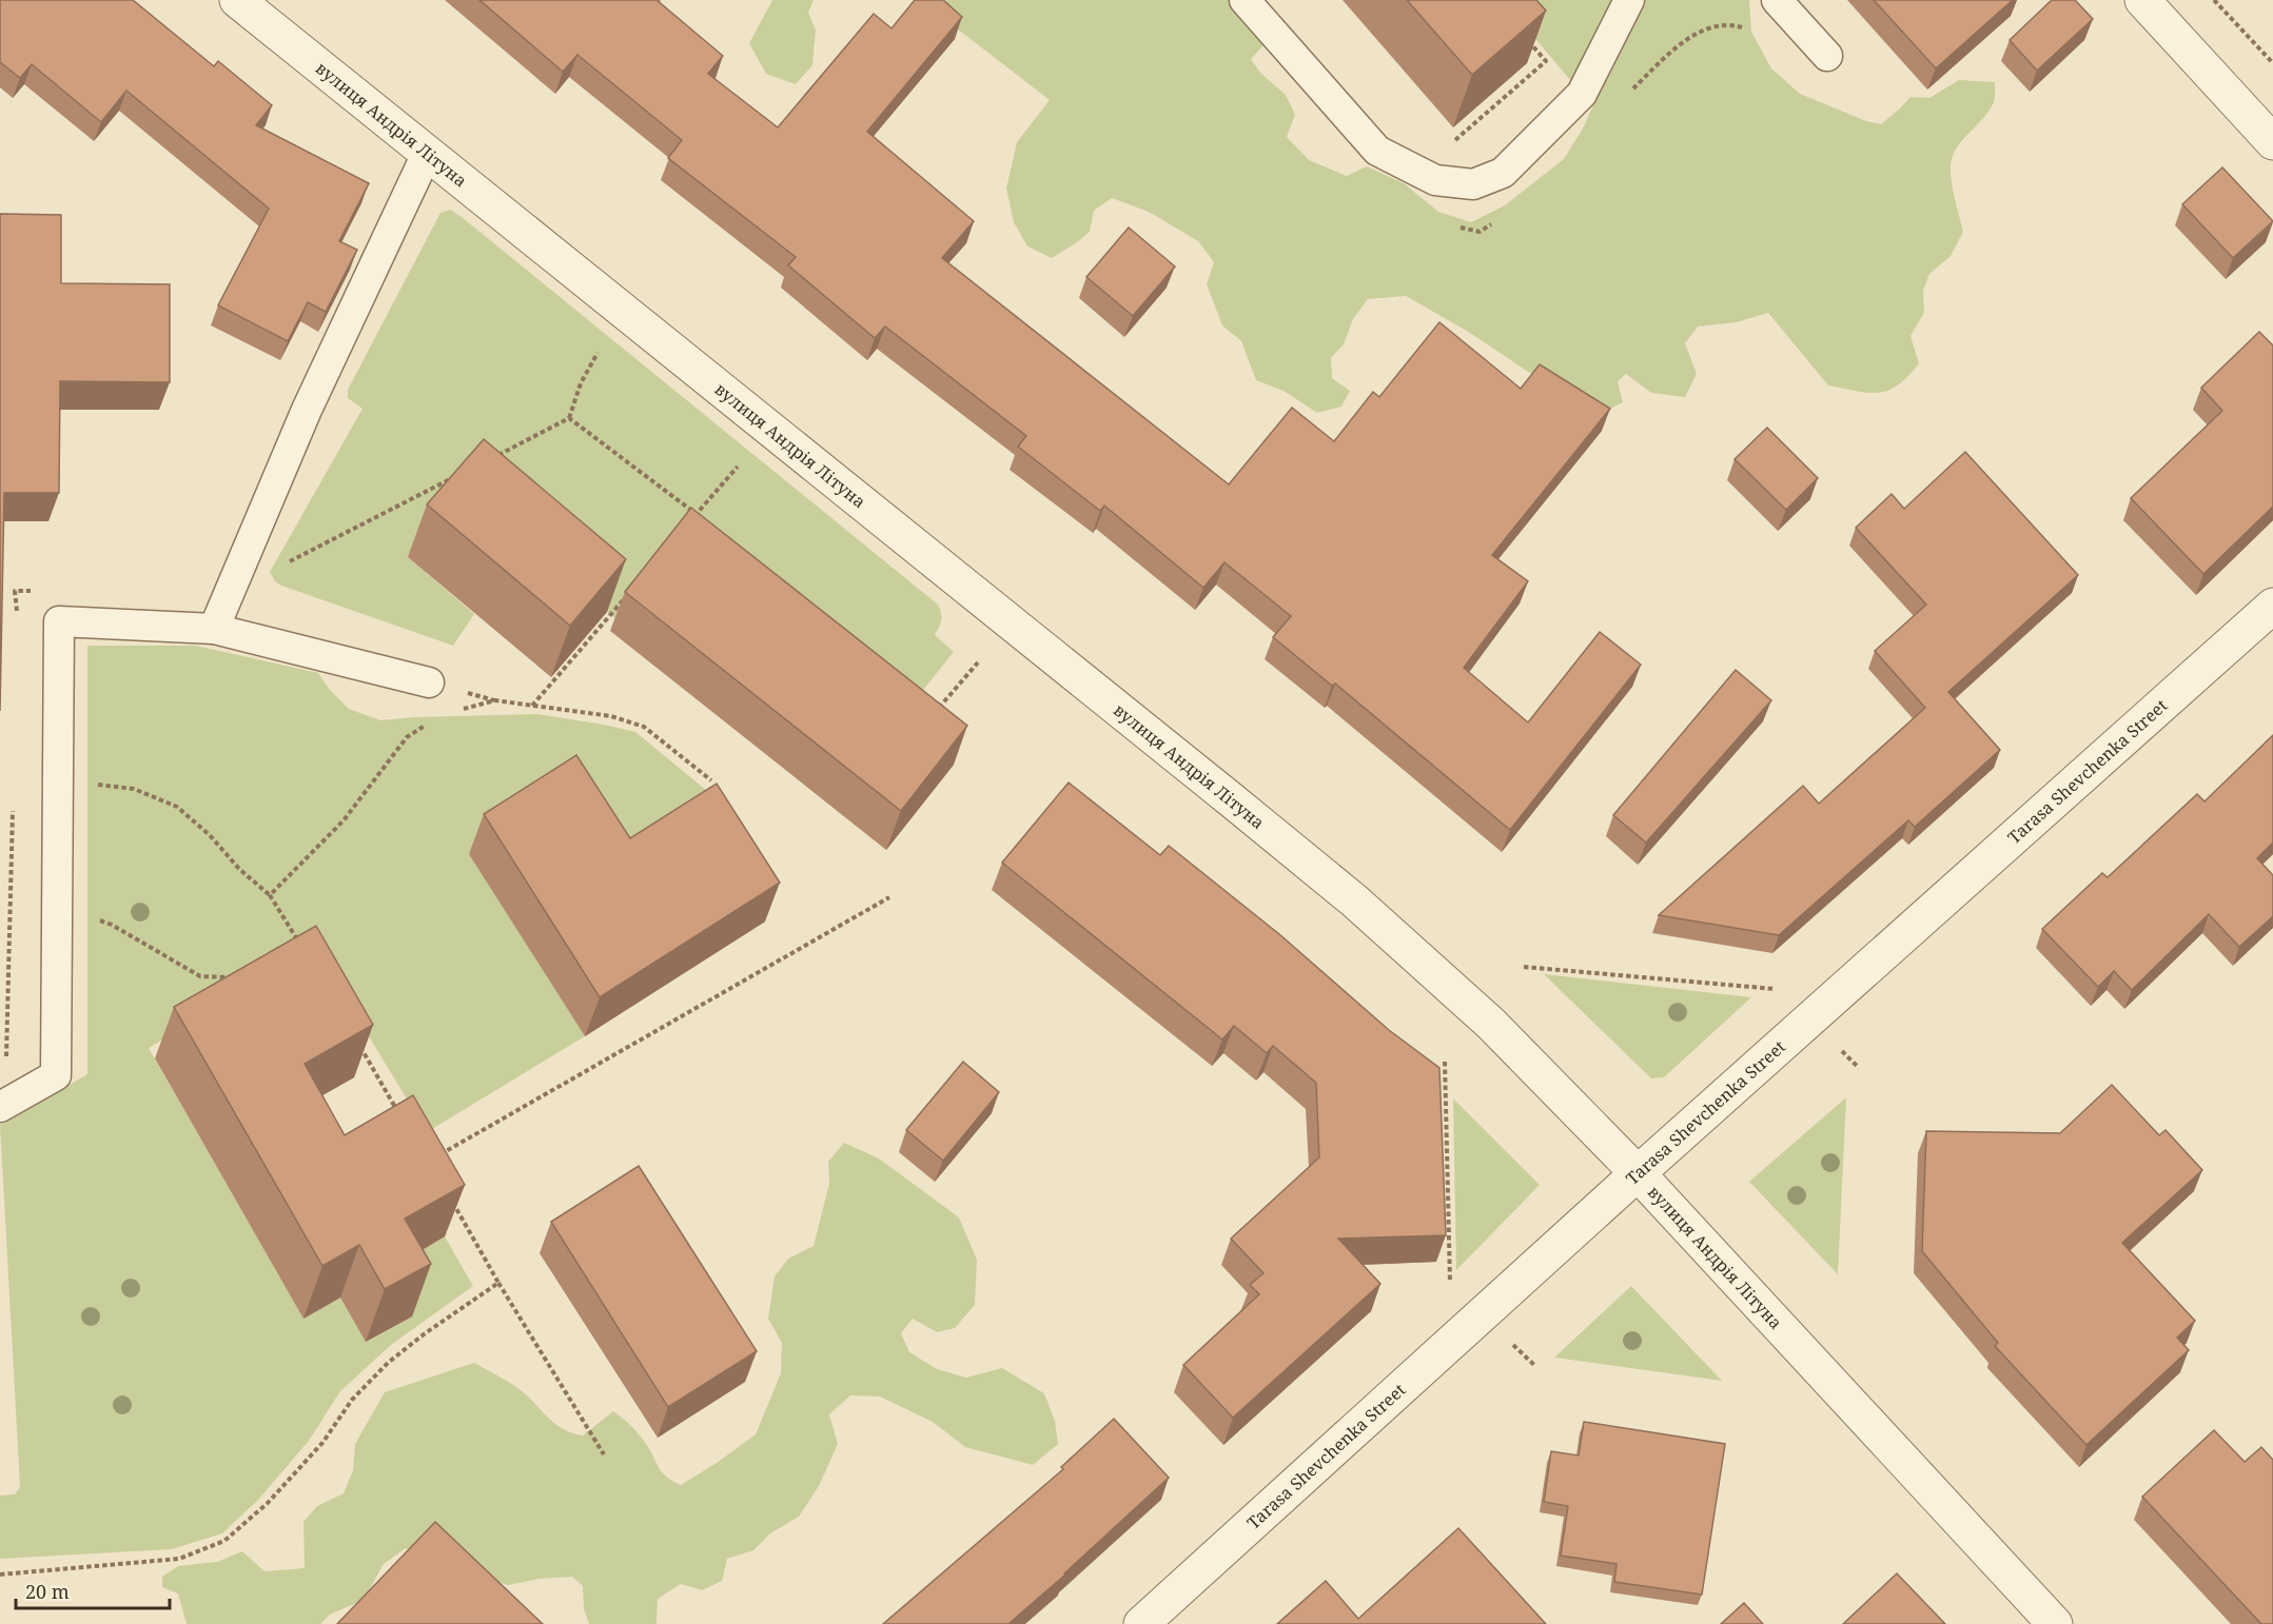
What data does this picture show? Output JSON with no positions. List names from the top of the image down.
{
  "streets": {
    "street": ["вулиця Андрія Літуна", "Tarasa Shevchenka Street"]
  },
  "crossings": [
    ["вулиця Андрія Літуна", "Tarasa Shevchenka Street"]
  ],
  "scale_bar": "20 m"
}
